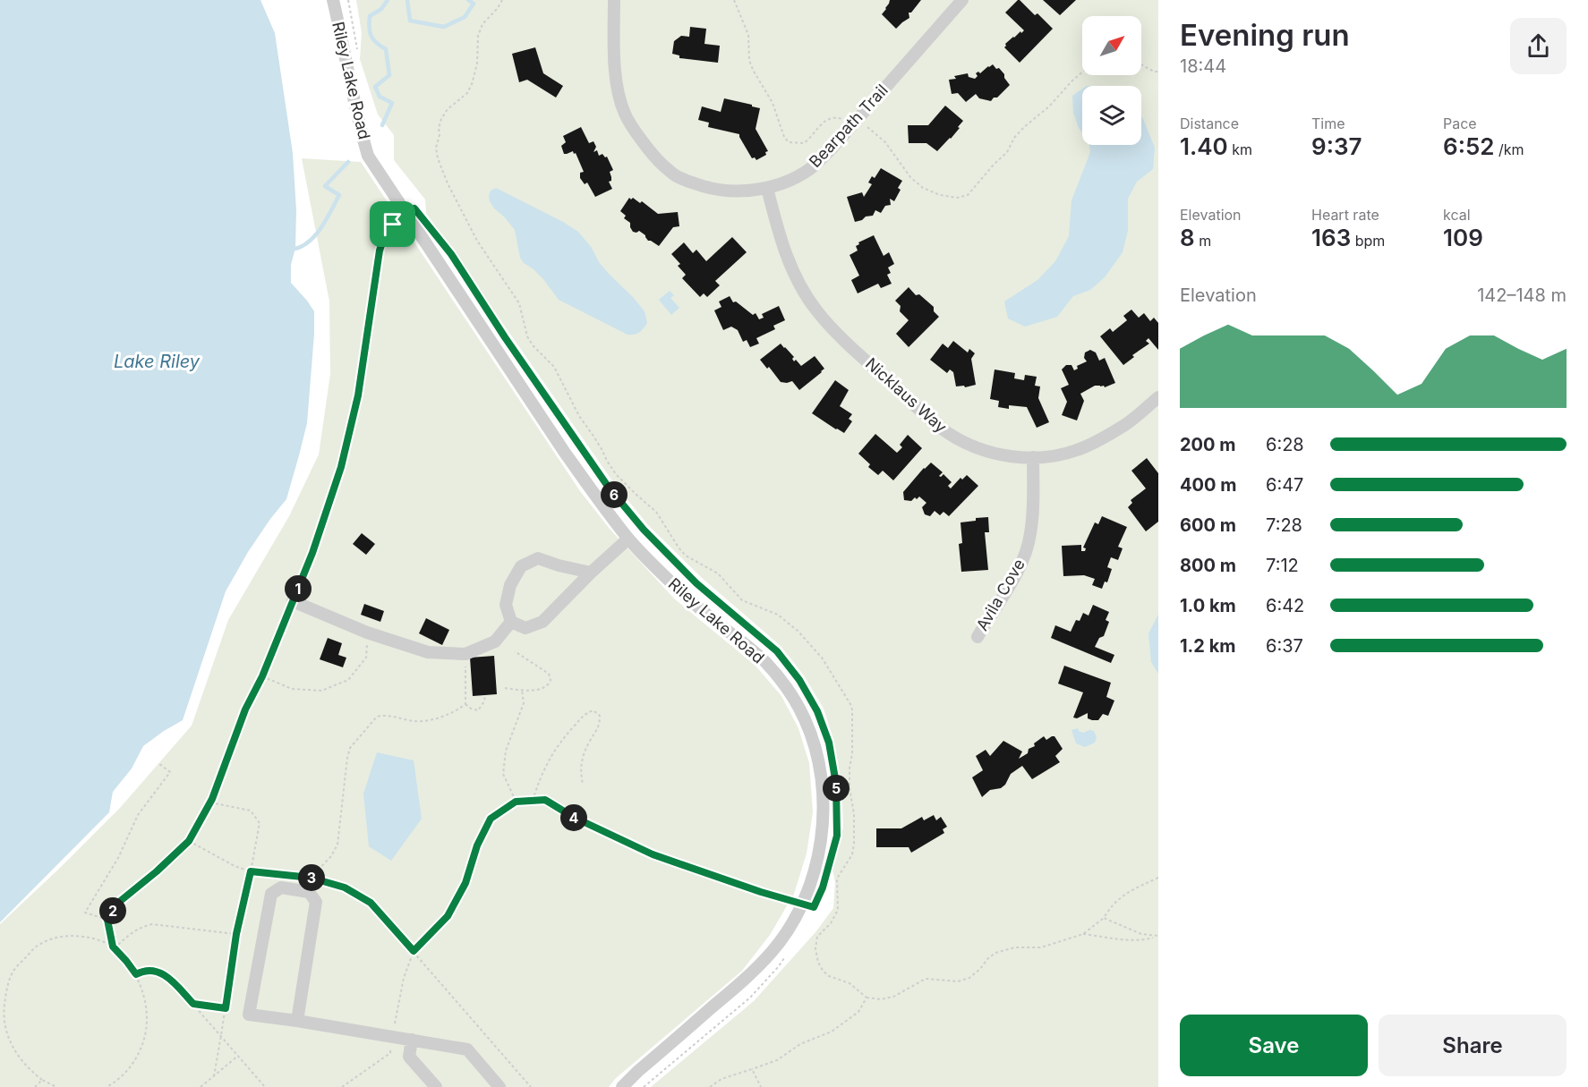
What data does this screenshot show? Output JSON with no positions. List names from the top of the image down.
{
  "streets": {
    "street": [
      "Riley Lake Road",
      "Bearpath Trail",
      "Nicklaus Way",
      "Avila Cove"
    ]
  },
  "crossings": [
    ["Bearpath Trail", "Nicklaus Way"],
    ["Nicklaus Way", "Avila Cove"]
  ],
  "water": ["Lake Riley"],
  "north": "top right",
  "page": {
    "heading": ["Evening run", "18:44"],
    "stats": [
      ["Distance", "1.40 km"],
      ["Time", "9:37"],
      ["Pace", "6:52 /km"],
      ["Elevation", "8 m"],
      ["Heart rate", "163 bpm"],
      ["kcal", "109"]
    ],
    "chart": ["Elevation", "142–148 m"],
    "list": [
      {
        "name": "200 m",
        "note": "6:28"
      },
      {
        "name": "400 m",
        "note": "6:47"
      },
      {
        "name": "600 m",
        "note": "7:28"
      },
      {
        "name": "800 m",
        "note": "7:12"
      },
      {
        "name": "1.0 km",
        "note": "6:42"
      },
      {
        "name": "1.2 km",
        "note": "6:37"
      }
    ],
    "pins": [
      "6",
      "1",
      "5",
      "4",
      "3",
      "2"
    ],
    "buttons": ["Save", "Share"]
  }
}
